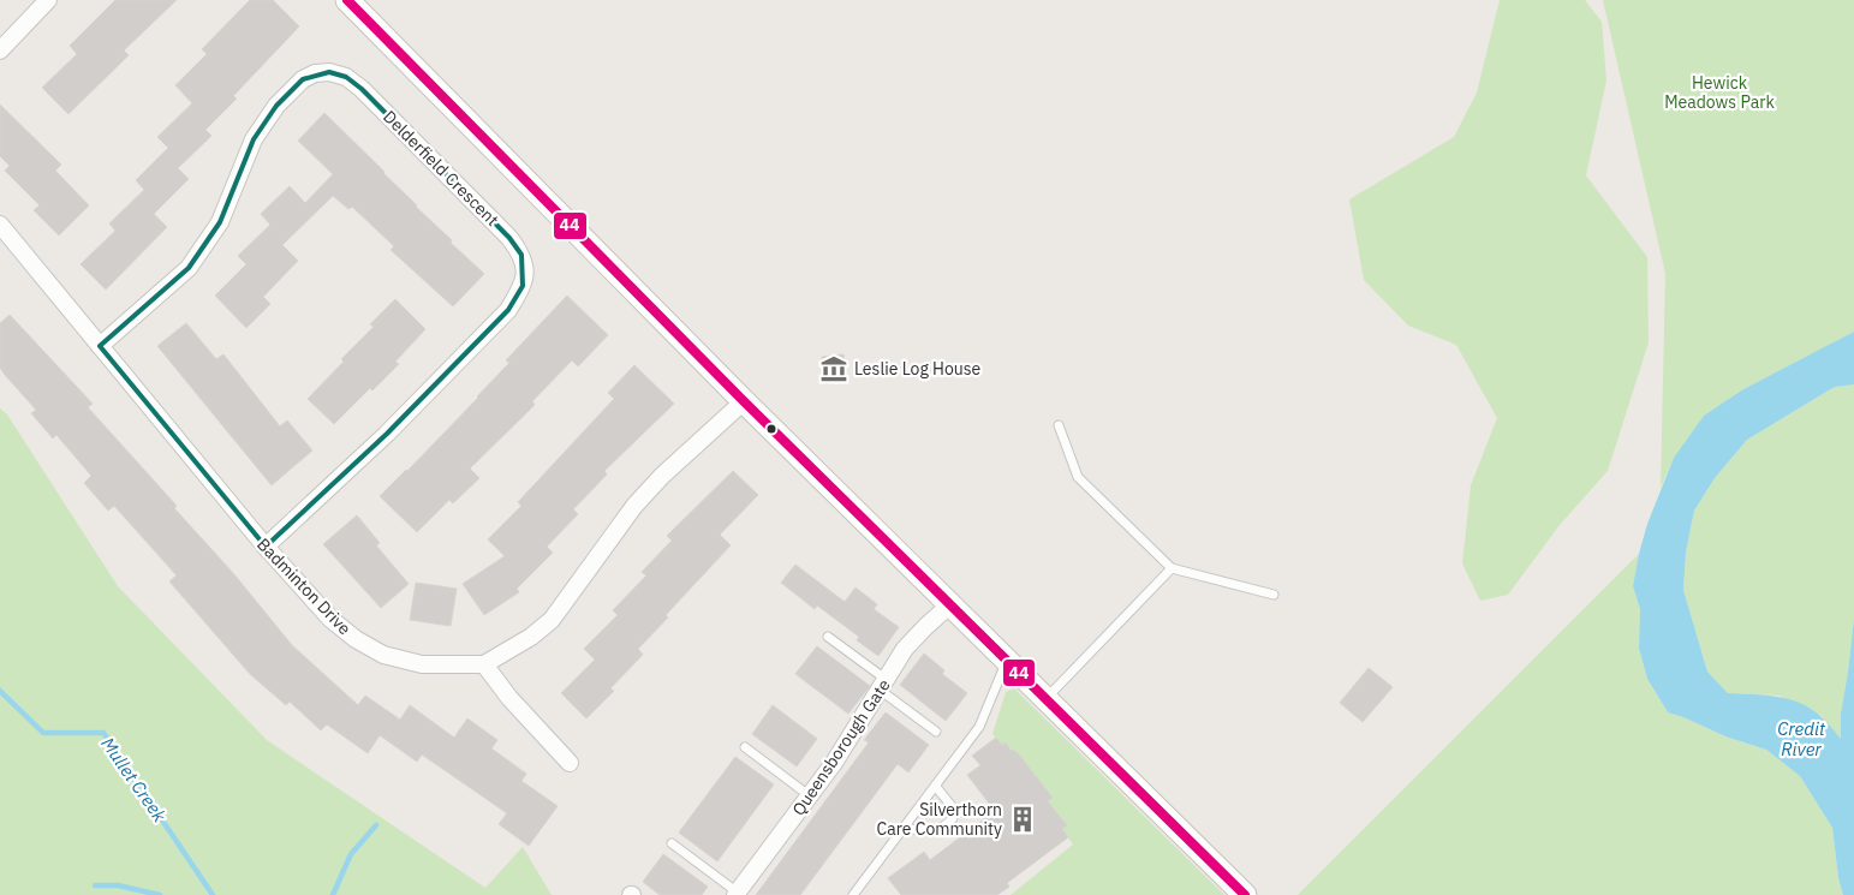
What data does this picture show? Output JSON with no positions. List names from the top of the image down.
{
  "streets": {
    "street": ["Delderfield Crescent", "Badminton Drive", "Queensborough Gate"]
  },
  "crossings": [
    ["Delderfield Crescent", "Badminton Drive"]
  ],
  "water": ["Credit River", "Mullet Creek"],
  "parks": ["Hewick Meadows Park"],
  "places": {
    "museum": ["Leslie Log House"],
    "building": ["Silverthorn Care Community"]
  },
  "lines": ["transit line 44"]
}
